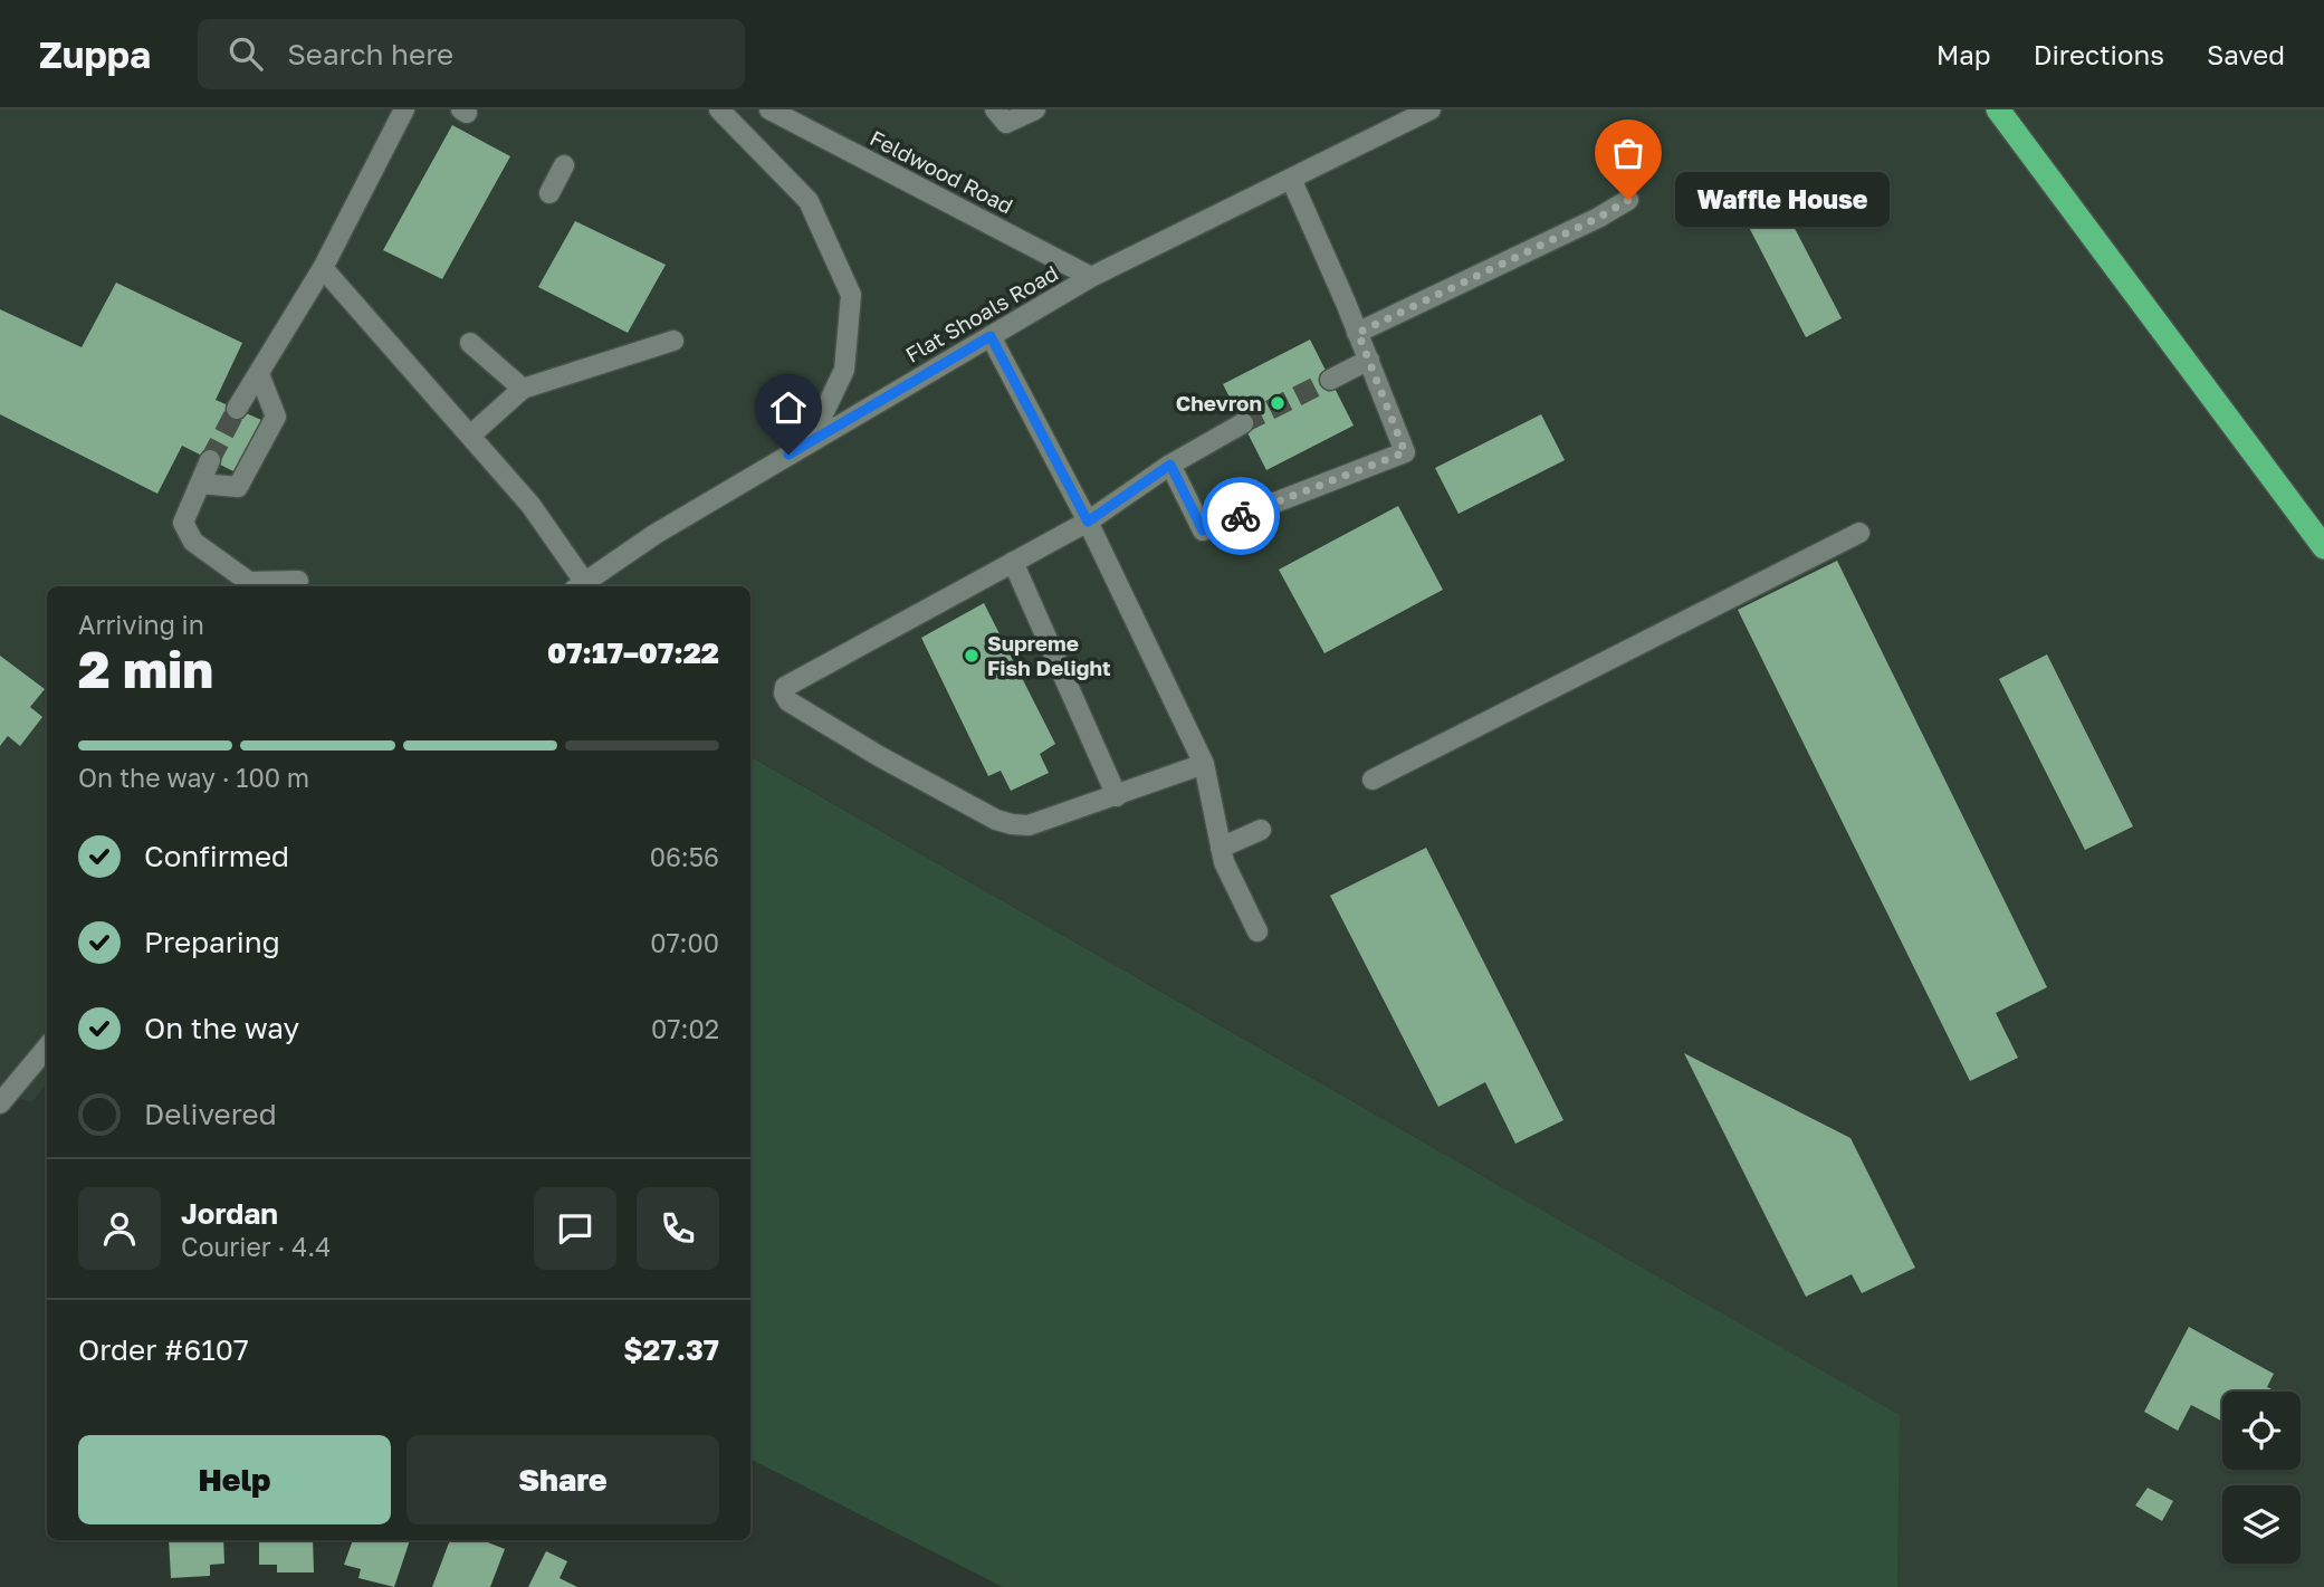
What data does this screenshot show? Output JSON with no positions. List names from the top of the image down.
{
  "streets": {
    "street": ["Feldwood Road", "Flat Shoals Road"]
  },
  "crossings": [
    ["Feldwood Road", "Flat Shoals Road"]
  ],
  "places": ["Waffle House", "Chevron", "Supreme Fish Delight"],
  "page": {
    "header": "Zuppa",
    "search": "Search here",
    "nav": ["Map", "Directions", "Saved"],
    "bubble": "Waffle House",
    "heading": ["2 min", "Arriving in", "07:17–07:22"],
    "panel": [
      "Jordan",
      "Courier · 4.4",
      "Order #6107",
      "$27.37"
    ],
    "bar": "On the way · 100 m",
    "list": [
      ["Confirmed", "06:56"],
      ["Preparing", "07:00"],
      ["On the way", "07:02"],
      "Delivered"
    ],
    "buttons": ["Help", "Share"]
  }
}
